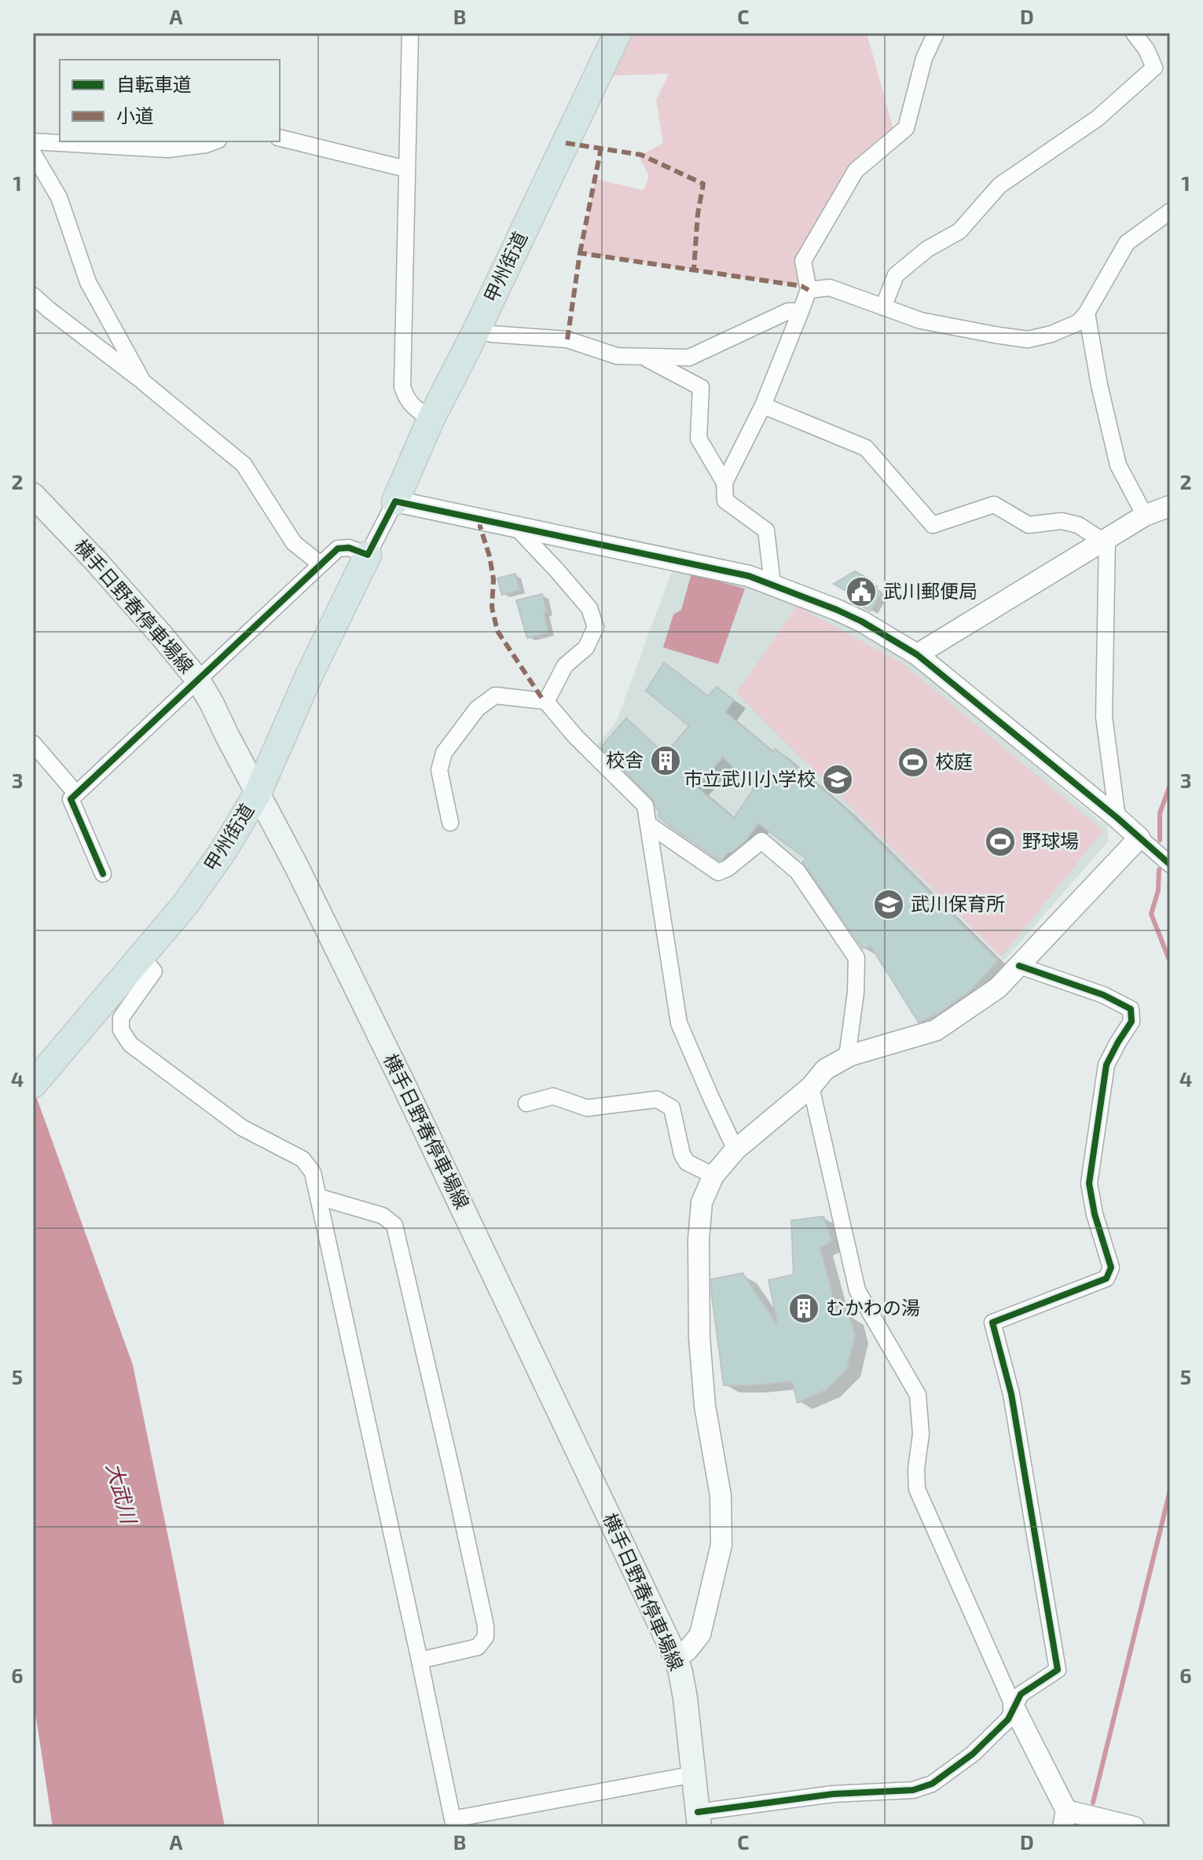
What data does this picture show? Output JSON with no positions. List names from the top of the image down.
{
  "streets": {
    "highway": ["甲州街道"],
    "main road": ["横手日野春停車場線"]
  },
  "crossings": [
    ["甲州街道", "横手日野春停車場線"]
  ],
  "water": ["大武川"],
  "places": {
    "public building": ["武川郵便局"],
    "building": ["校舎", "むかわの湯"],
    "sports": ["校庭", "野球場"],
    "school or university": ["市立武川小学校", "武川保育所"]
  },
  "legend": ["自転車道", "小道"],
  "grid": {
    "columns": [
      "A",
      "B",
      "C",
      "D"
    ],
    "rows": [
      "1",
      "2",
      "3",
      "4",
      "5",
      "6"
    ]
  }
}
